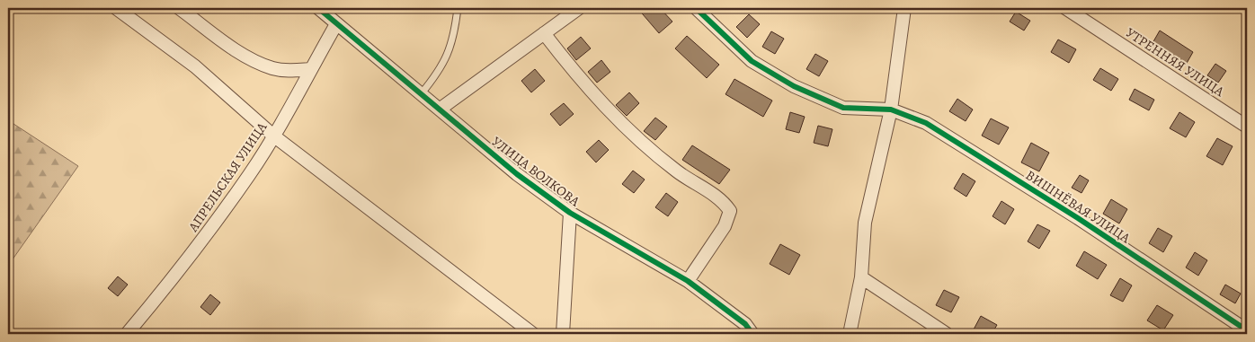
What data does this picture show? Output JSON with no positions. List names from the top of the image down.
{
  "streets": {
    "street": [
      "УТРЕННЯЯ УЛИЦА",
      "УЛИЦА ВОЛКОВА",
      "АПРЕЛЬСКАЯ УЛИЦА",
      "ВИШНЁВАЯ УЛИЦА"
    ]
  },
  "crossings": [
    ["УЛИЦА ВОЛКОВА", "АПРЕЛЬСКАЯ УЛИЦА"]
  ]
}
